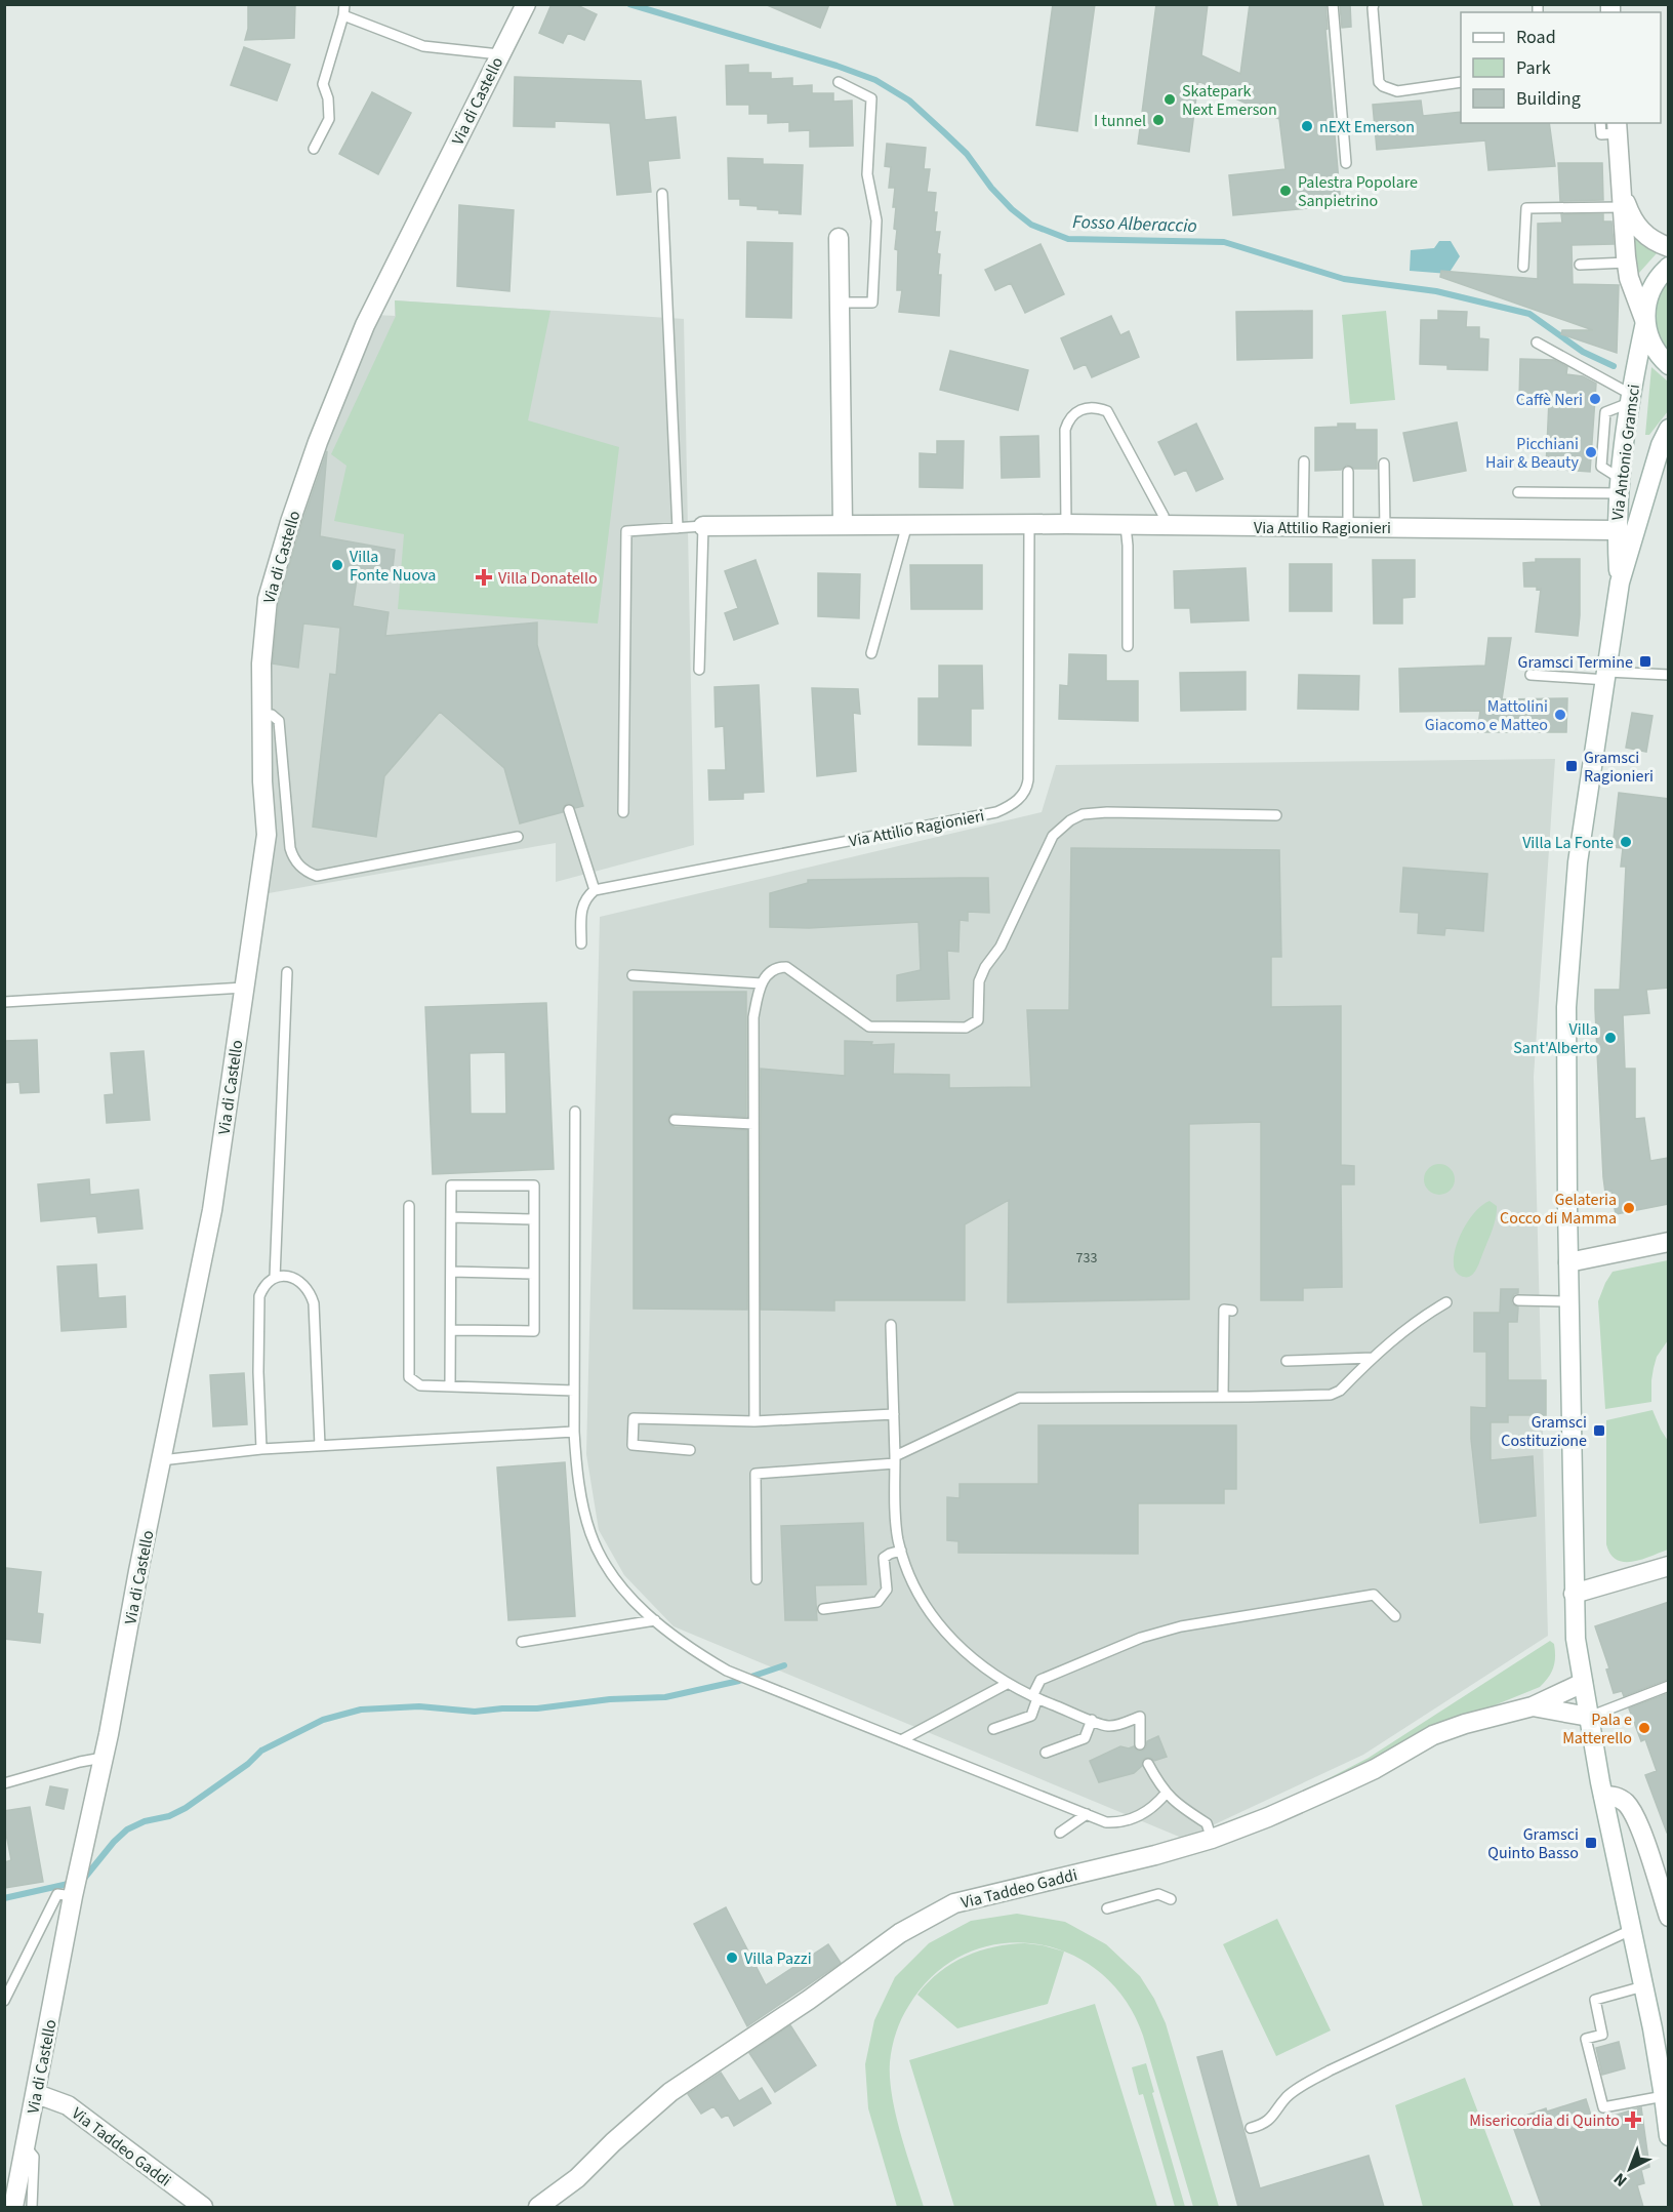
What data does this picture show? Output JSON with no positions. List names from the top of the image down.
{
  "streets": {
    "street": [
      "Via di Castello",
      "Via Antonio Gramsci",
      "Via Attilio Ragionieri",
      "Via Taddeo Gaddi"
    ]
  },
  "crossings": [
    ["Via di Castello", "Via Taddeo Gaddi"],
    ["Via Antonio Gramsci", "Via Attilio Ragionieri"],
    ["Via Antonio Gramsci", "Via Taddeo Gaddi"]
  ],
  "water": ["Fosso Alberaccio"],
  "places": {
    "other": [
      "Skatepark Next Emerson",
      "I tunnel",
      "nEXt Emerson",
      "Palestra Popolare Sanpietrino",
      "Caffè Neri",
      "Picchiani Hair & Beauty",
      "Villa Fonte Nuova",
      "Mattolini Giacomo e Matteo",
      "Villa La Fonte",
      "Villa Sant'Alberto",
      "Gelateria Cocco di Mamma",
      "Pala e Matterello",
      "Villa Pazzi"
    ],
    "health": ["Villa Donatello", "Misericordia di Quinto"],
    "transit": [
      "Gramsci Termine",
      "Gramsci Ragionieri",
      "Gramsci Costituzione",
      "Gramsci Quinto Basso"
    ]
  },
  "house_numbers": ["733"],
  "legend": ["Road", "Park", "Building"],
  "north": "bottom left"
}
